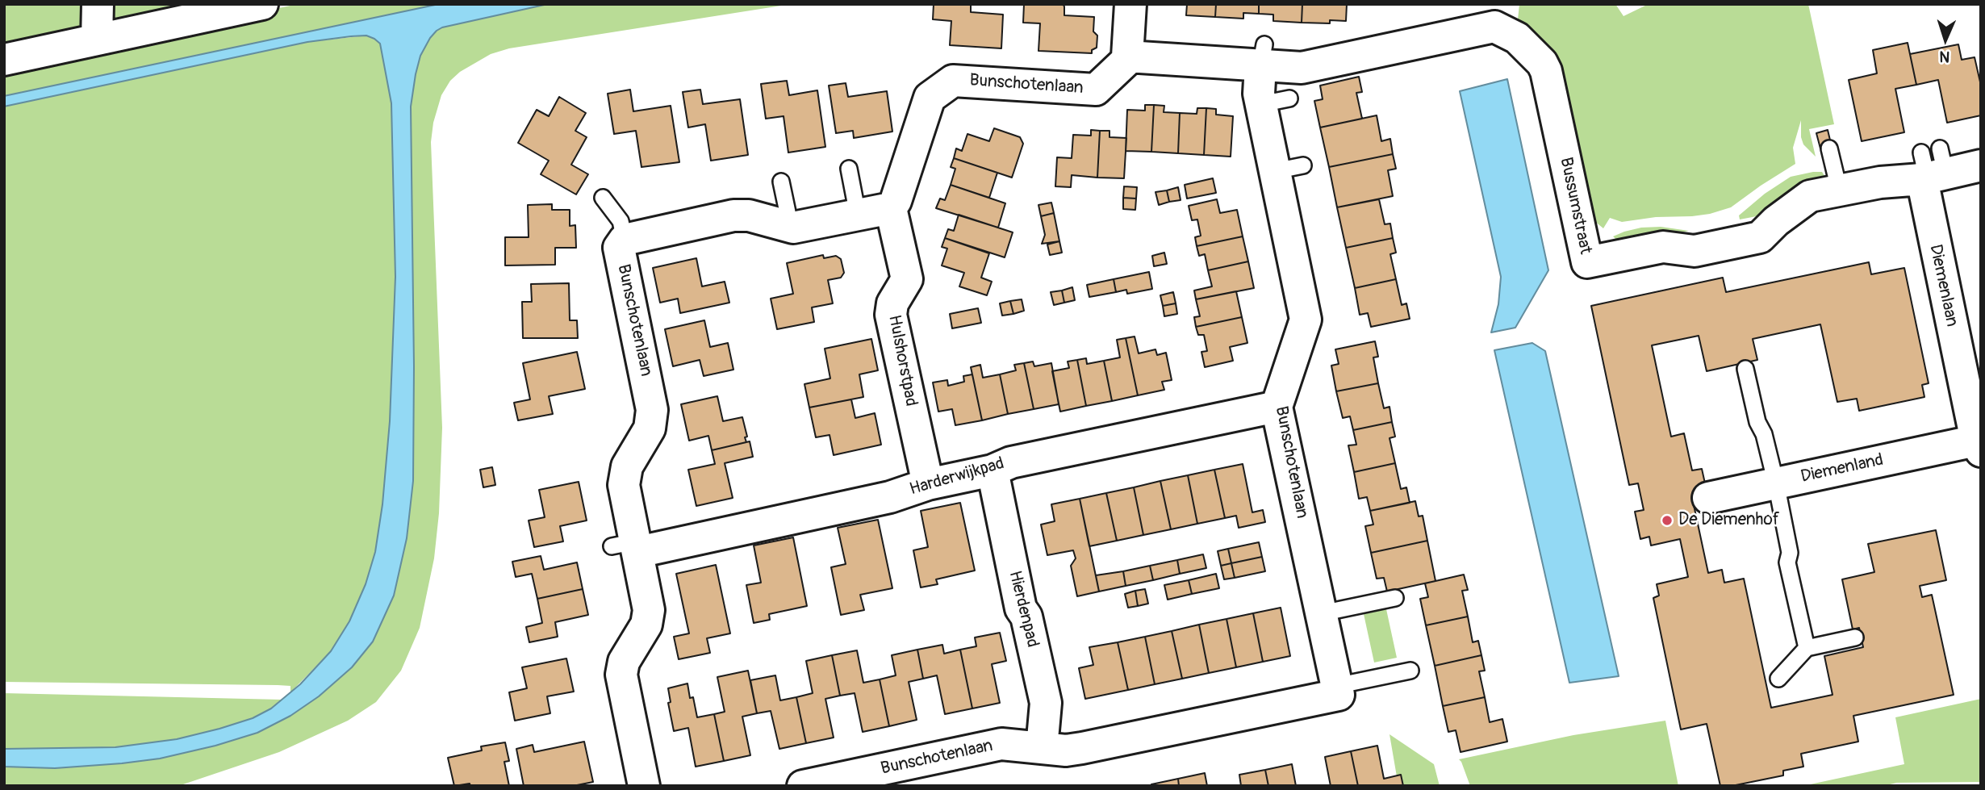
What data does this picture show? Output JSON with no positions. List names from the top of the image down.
{
  "streets": {
    "street": [
      "Bunschotenlaan",
      "Bussumstraat",
      "Diemenlaan",
      "Hulshorstpad",
      "Diemenland",
      "Harderwijkpad",
      "Hierdenpad"
    ]
  },
  "crossings": [
    ["Bunschotenlaan", "Hulshorstpad"],
    ["Bunschotenlaan", "Harderwijkpad"],
    ["Bunschotenlaan", "Hierdenpad"],
    ["Bussumstraat", "Diemenlaan"],
    ["Diemenlaan", "Diemenland"],
    ["Hulshorstpad", "Harderwijkpad"],
    ["Harderwijkpad", "Hierdenpad"]
  ],
  "places": ["De Diemenhof"],
  "north": "bottom"
}
